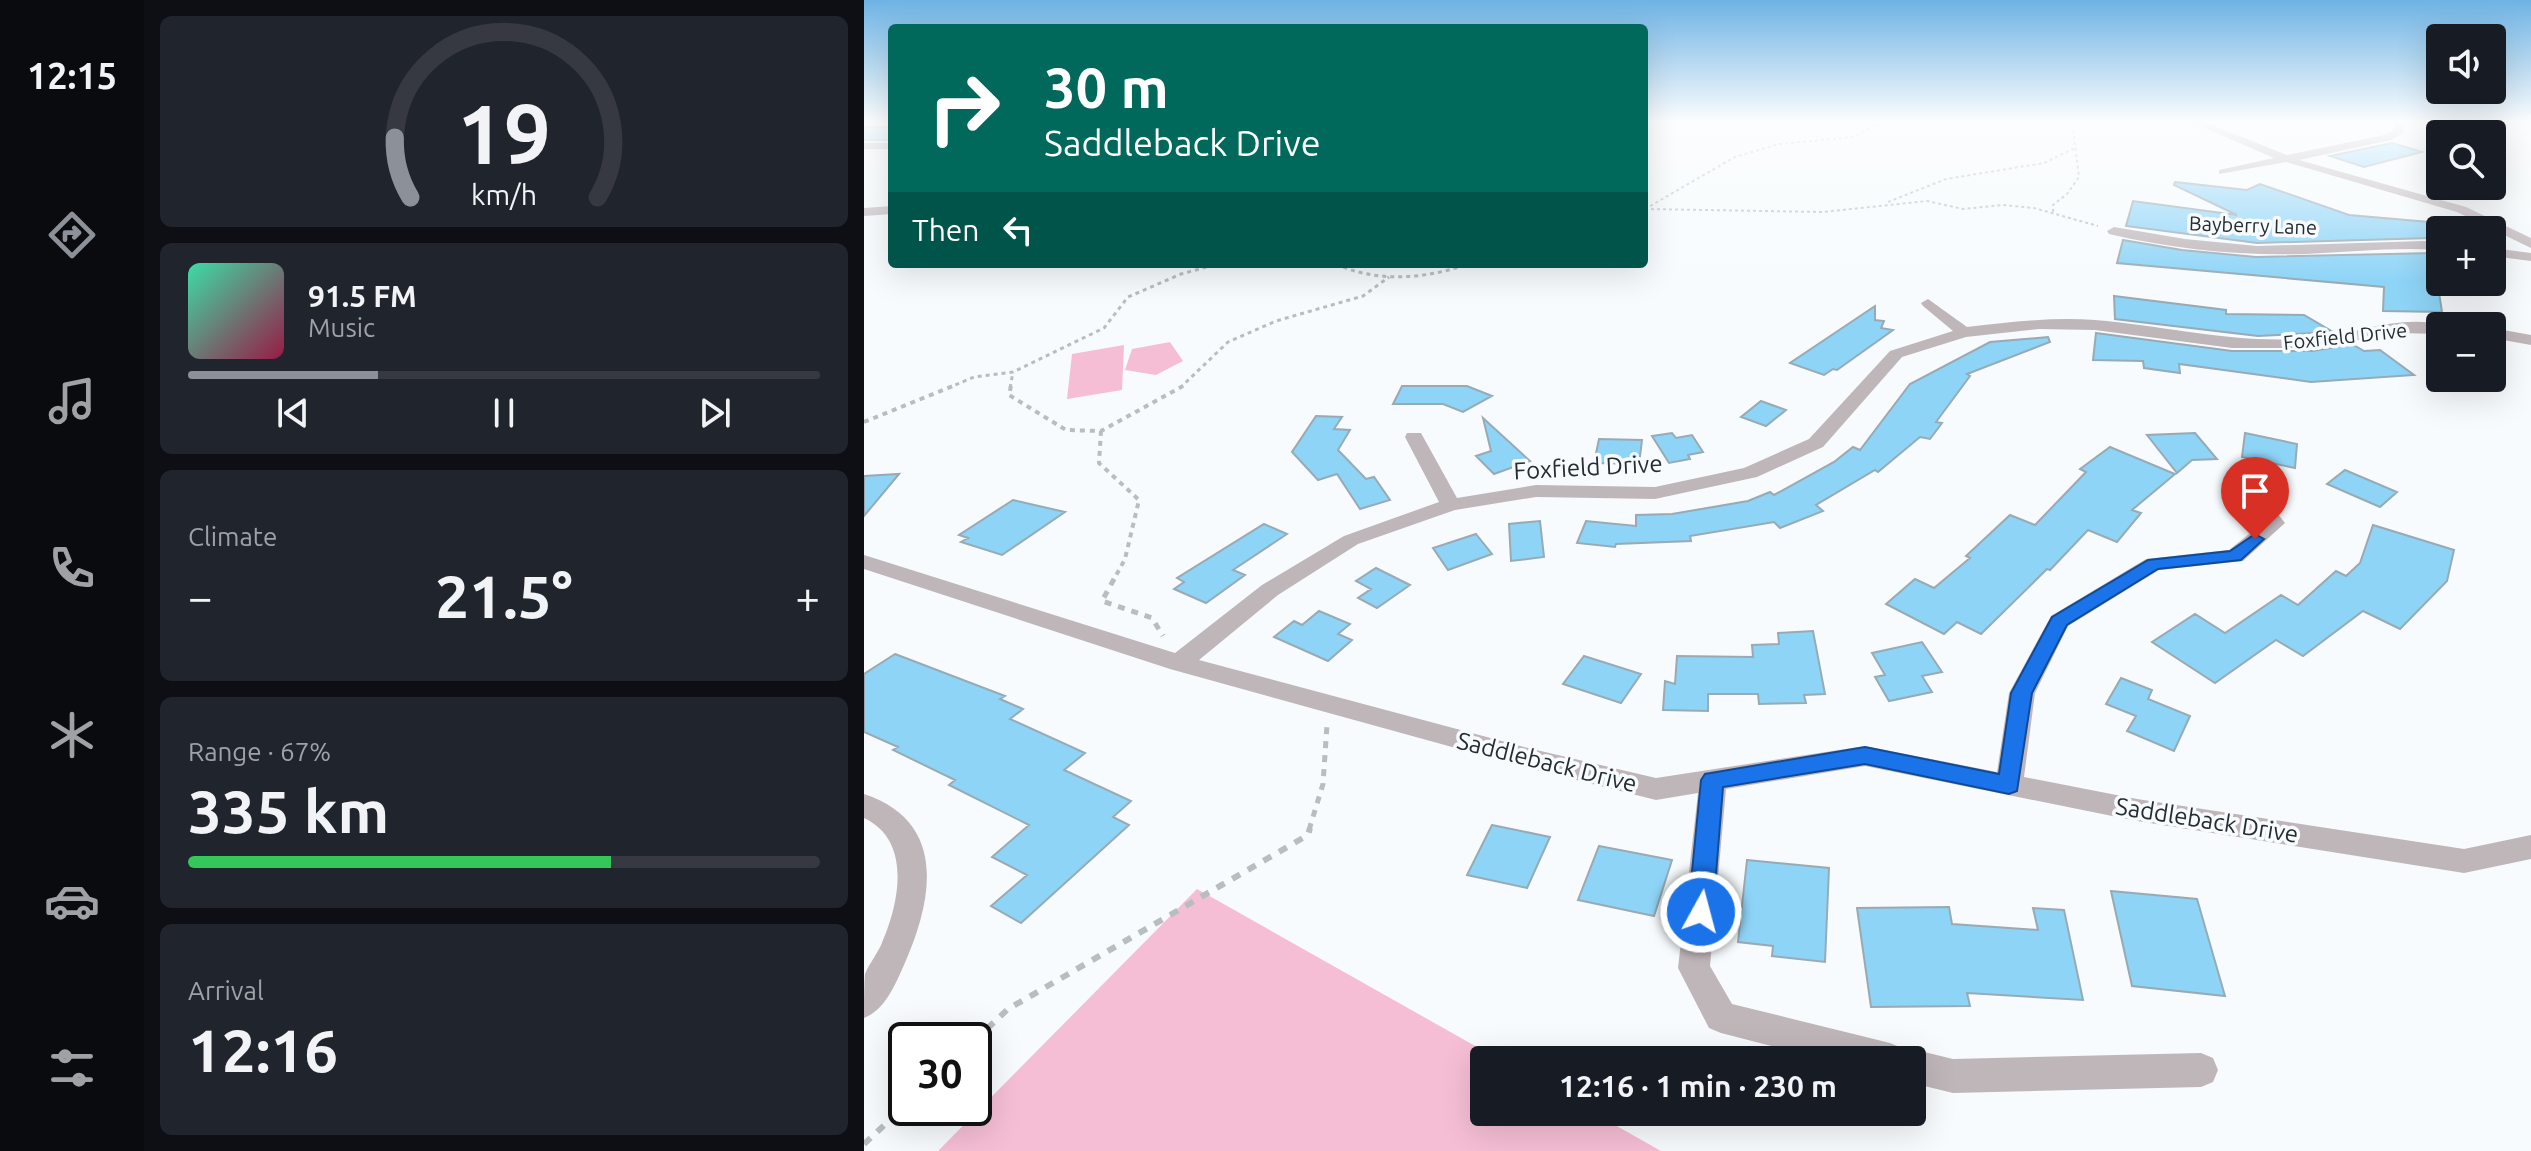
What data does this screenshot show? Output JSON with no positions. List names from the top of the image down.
{
  "streets": {
    "street": ["Bayberry Lane", "Foxfield Drive", "Saddleback Drive"]
  },
  "crossings": [
    ["Foxfield Drive", "Saddleback Drive"]
  ],
  "page": {
    "tabs": "12:15",
    "map_buttons": ["+", "−"],
    "turn": ["30 m", "Saddleback Drive"],
    "then": "Then",
    "song": ["91.5 FM", "Music"],
    "tile": [
      "Climate",
      ["Range · 67%", "335 km"],
      ["Arrival", "12:16"]
    ],
    "heat": ["−", "21.5°", "+"],
    "limit": "30",
    "trip": "12:16 · 1 min · 230 m",
    "gauge": ["19", "km/h"]
  }
}
